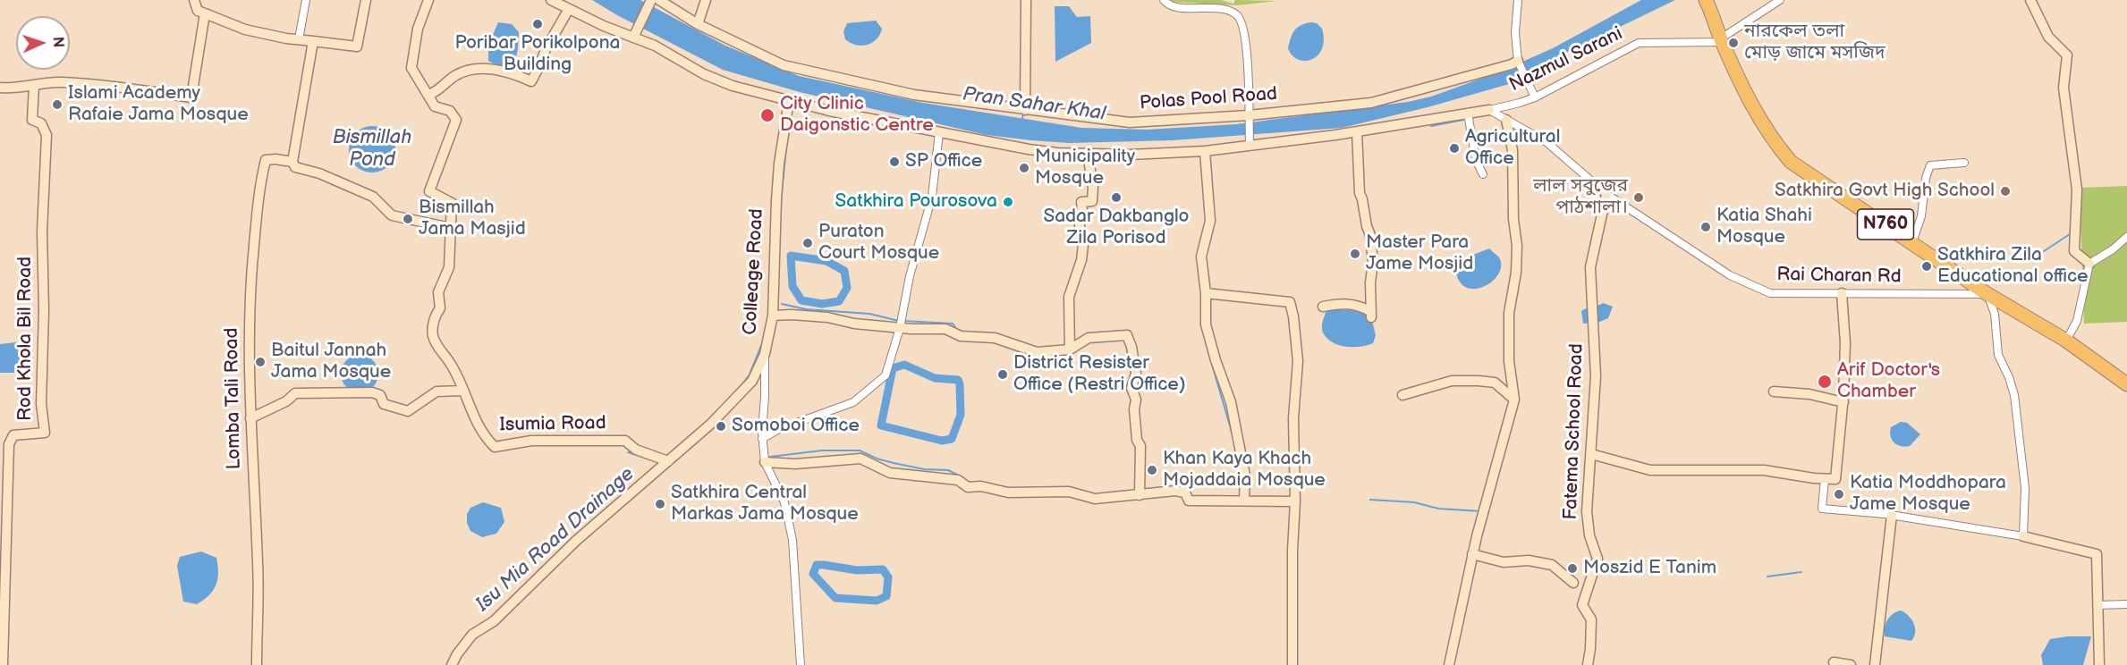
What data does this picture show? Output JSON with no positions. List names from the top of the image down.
{
  "streets": {
    "highway": ["N760"],
    "street": [
      "Nazmul Sarani",
      "Polas Pool Road",
      "Colleage Road",
      "Rai Charan Rd",
      "Rod Khola Bil Road",
      "Lomba Tali Road",
      "Isumia Road",
      "Fatema School Road"
    ]
  },
  "crossings": [
    ["Nazmul Sarani", "N760"],
    ["Nazmul Sarani", "Rai Charan Rd"],
    ["N760", "Rai Charan Rd"],
    ["Colleage Road", "Isumia Road"],
    ["Rai Charan Rd", "Fatema School Road"]
  ],
  "water": ["Pran Sahar Khal", "Bismillah Pond", "Isu Mia Road Drainage"],
  "places": [
    "Poribar Porikolpona Building",
    "নারকেল তলা মোড় জামে মসজিদ",
    "Islami Academy Rafaie Jama Mosque",
    "City Clinic Daigonstic Centre",
    "Agricultural Office",
    "SP Office",
    "Municipality Mosque",
    "Satkhira Govt High School",
    "Sadar Dakbanglo Zila Porisod",
    "লাল সবুজের পাঠশালা।",
    "Satkhira Pourosova",
    "Bismillah Jama Masjid",
    "Katia Shahi Mosque",
    "Puraton Court Mosque",
    "Master Para Jame Mosjid",
    "Satkhira Zila Educational office",
    "Baitul Jannah Jama Mosque",
    "District Resister Office (Restri Office)",
    "Arif Doctor's Chamber",
    "Somoboi Office",
    "Khan Kaya Khach Mojaddaia Mosque",
    "Katia Moddhopara Jame Mosque",
    "Satkhira Central Markas Jama Mosque",
    "Moszid E Tanim"
  ],
  "north": "right"
}
